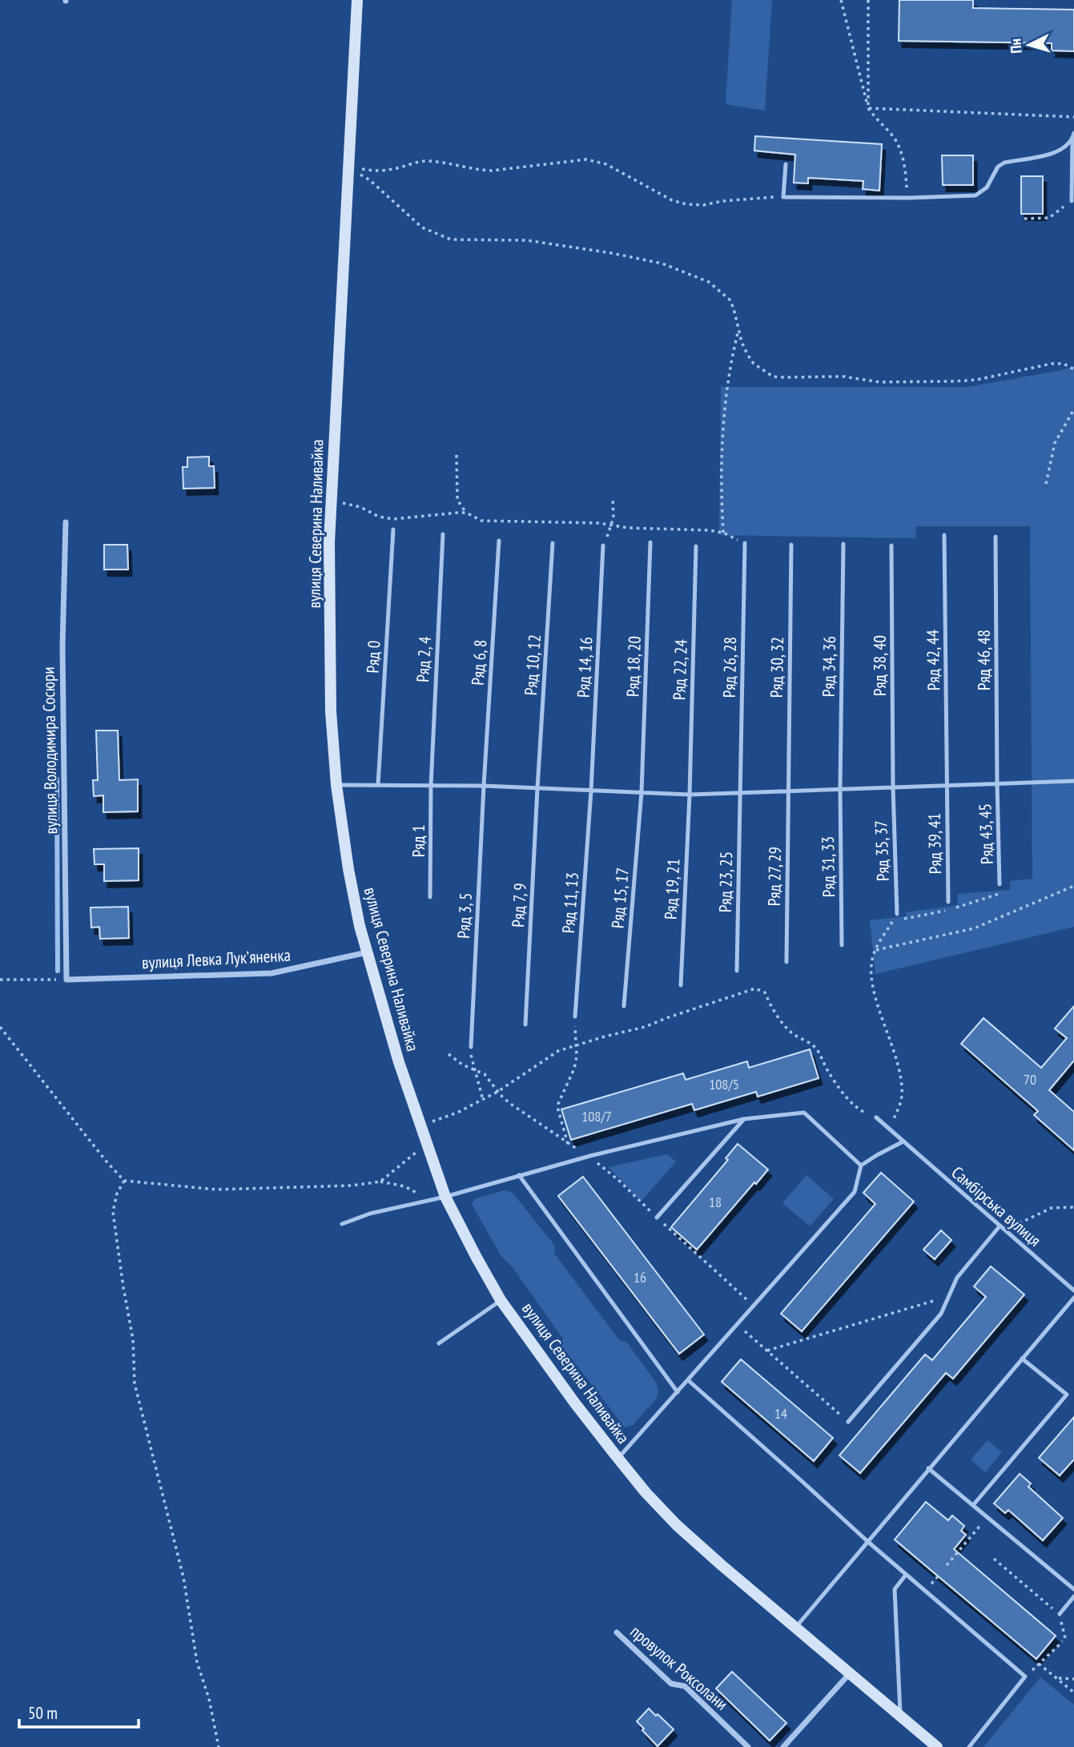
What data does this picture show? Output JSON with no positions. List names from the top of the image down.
{
  "streets": {
    "street": [
      "вулиця Северина Наливайка",
      "вулиця Володимира Сосюри",
      "вулиця Левка Лукʼяненка",
      "провулок Роксолани"
    ],
    "lane": [
      "Ряд 0",
      "Ряд 2, 4",
      "Ряд 42, 44",
      "Ряд 46, 48",
      "Ряд 6, 8",
      "Ряд 10, 12",
      "Ряд 38, 40",
      "Ряд 18, 20",
      "Ряд 34, 36",
      "Ряд 14, 16",
      "Ряд 26, 28",
      "Ряд 30, 32",
      "Ряд 22, 24",
      "Ряд 43, 45",
      "Ряд 1",
      "Ряд 39, 41",
      "Ряд 35, 37",
      "Ряд 31, 33",
      "Ряд 27, 29",
      "Ряд 23, 25",
      "Ряд 19, 21",
      "Ряд 15, 17",
      "Ряд 11, 13",
      "Ряд 7, 9",
      "Ряд 3, 5",
      "Самбірська вулиця"
    ]
  },
  "crossings": [
    ["вулиця Северина Наливайка", "вулиця Левка Лукʼяненка"],
    ["Ряд 2, 4", "Ряд 1"],
    ["Ряд 42, 44", "Ряд 39, 41"],
    ["Ряд 46, 48", "Ряд 43, 45"],
    ["Ряд 6, 8", "Ряд 3, 5"],
    ["Ряд 10, 12", "Ряд 7, 9"],
    ["Ряд 38, 40", "Ряд 35, 37"],
    ["Ряд 18, 20", "Ряд 15, 17"],
    ["Ряд 34, 36", "Ряд 31, 33"],
    ["Ряд 14, 16", "Ряд 11, 13"],
    ["Ряд 26, 28", "Ряд 23, 25"],
    ["Ряд 30, 32", "Ряд 27, 29"],
    ["Ряд 22, 24", "Ряд 19, 21"],
    ["вулиця Володимира Сосюри", "вулиця Левка Лукʼяненка"]
  ],
  "house_numbers": [
    "70",
    "108/5",
    "108/7",
    "18",
    "16",
    "14"
  ],
  "scale_bar": "50 m",
  "north": "left"
}
